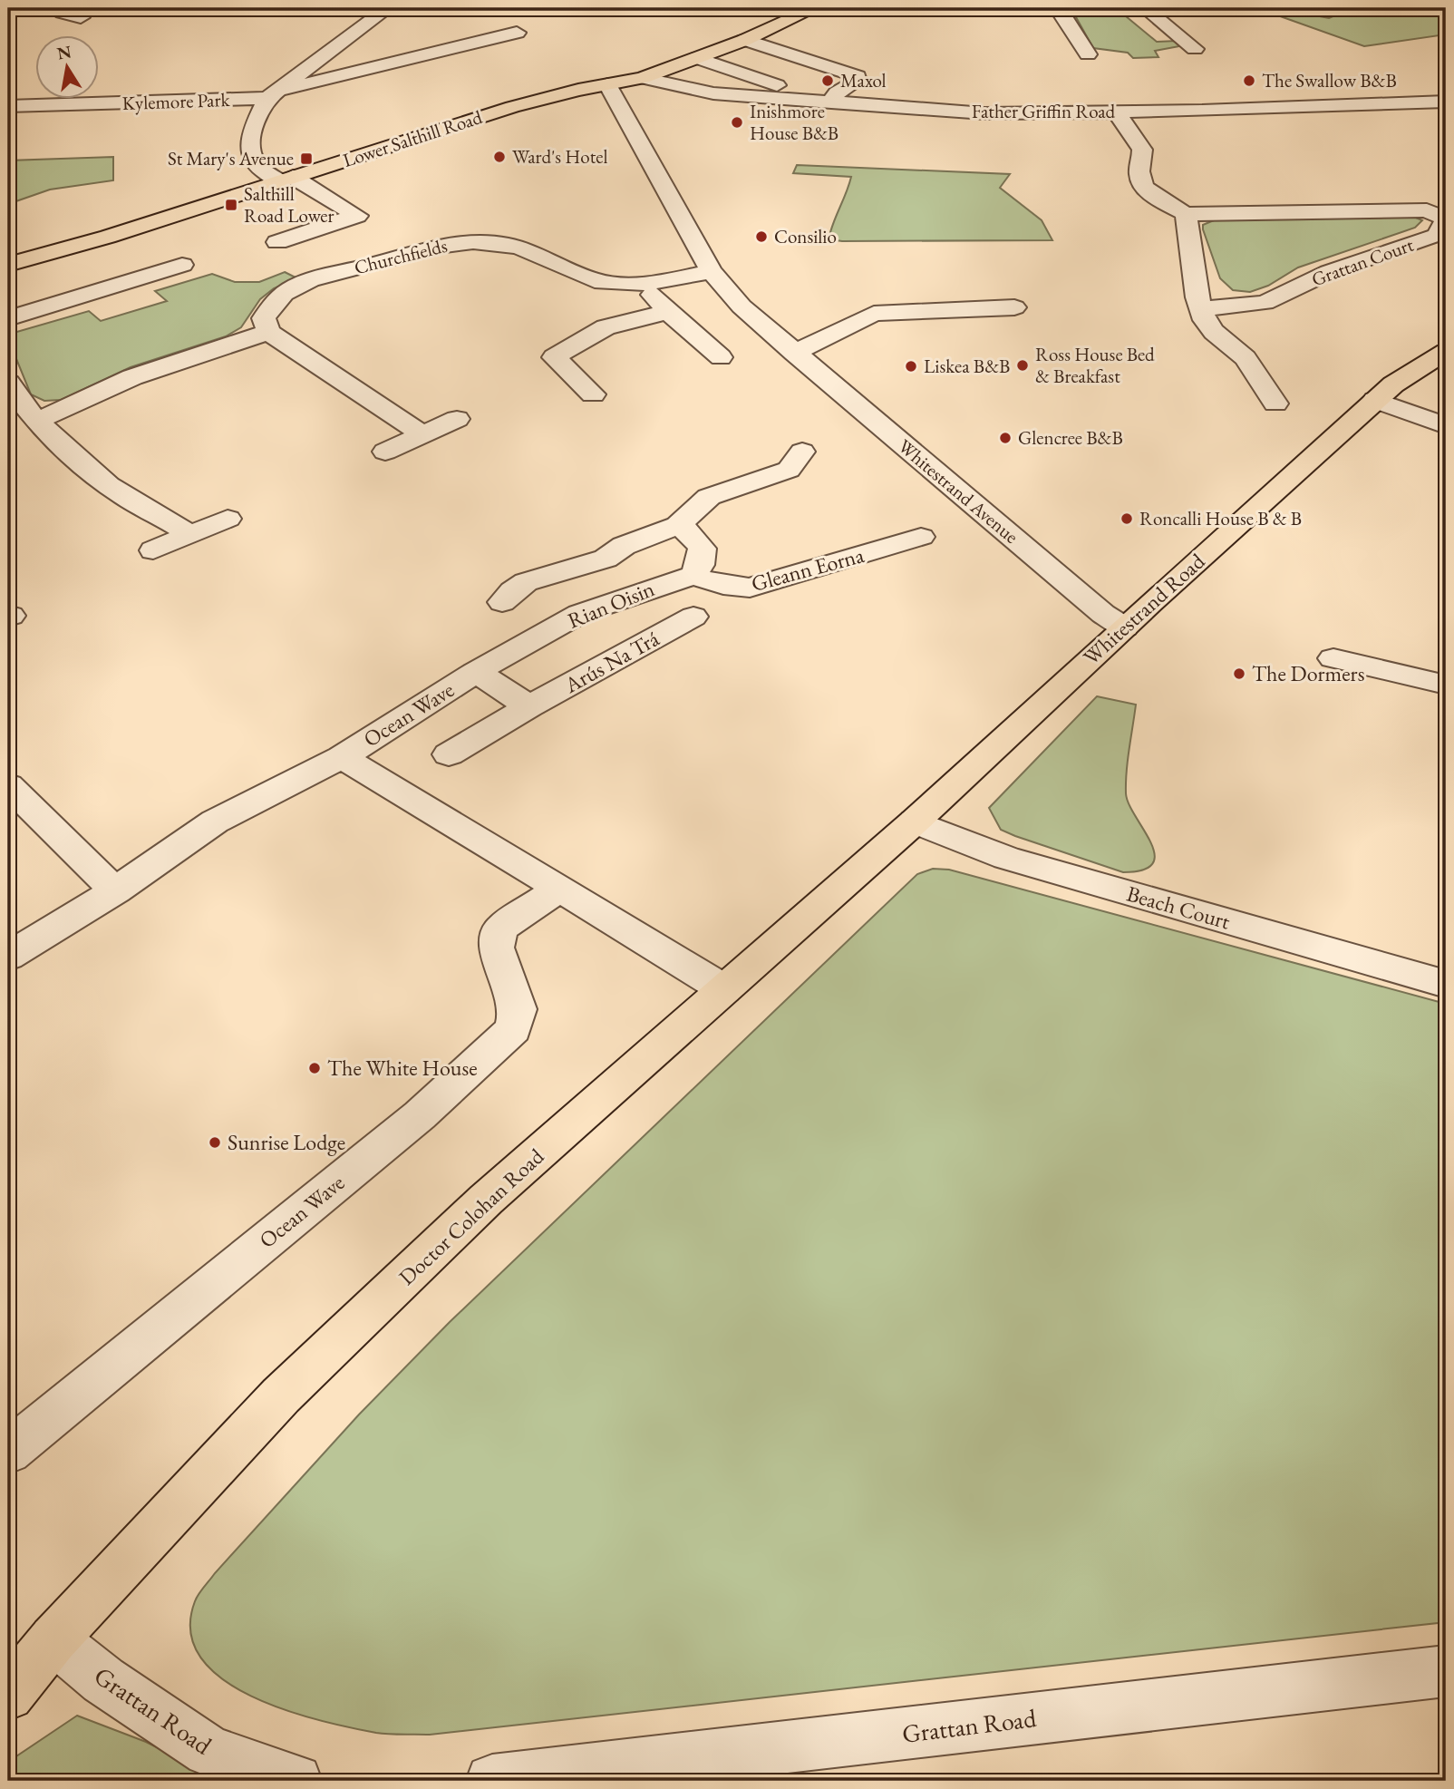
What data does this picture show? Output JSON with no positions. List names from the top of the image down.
{
  "streets": {
    "main road": ["Lower Salthill Road", "Whitestrand Road", "Doctor Colohan Road"],
    "street": [
      "Kylemore Park",
      "Father Griffin Road",
      "Churchfields",
      "Grattan Court",
      "Whitestrand Avenue",
      "Gleann Eorna",
      "Rian Oisin",
      "Arús Na Trá",
      "Ocean Wave",
      "Beach Court",
      "Grattan Road"
    ]
  },
  "crossings": [
    ["Father Griffin Road", "Lower Salthill Road"],
    ["Lower Salthill Road", "Whitestrand Avenue"],
    ["Churchfields", "Whitestrand Avenue"],
    ["Whitestrand Avenue", "Whitestrand Road"],
    ["Gleann Eorna", "Rian Oisin"],
    ["Rian Oisin", "Ocean Wave"],
    ["Whitestrand Road", "Beach Court"],
    ["Whitestrand Road", "Doctor Colohan Road"],
    ["Ocean Wave", "Doctor Colohan Road"],
    ["Beach Court", "Doctor Colohan Road"],
    ["Doctor Colohan Road", "Grattan Road"]
  ],
  "places": {
    "other": [
      "Maxol",
      "The Swallow B&B",
      "Inishmore House B&B",
      "Ward's Hotel",
      "Consilio",
      "Ross House Bed & Breakfast",
      "Liskea B&B",
      "Glencree B&B",
      "Roncalli House B & B",
      "The Dormers",
      "The White House",
      "Sunrise Lodge"
    ],
    "transit": ["St Mary's Avenue", "Salthill Road Lower"]
  },
  "north": "top"
}
